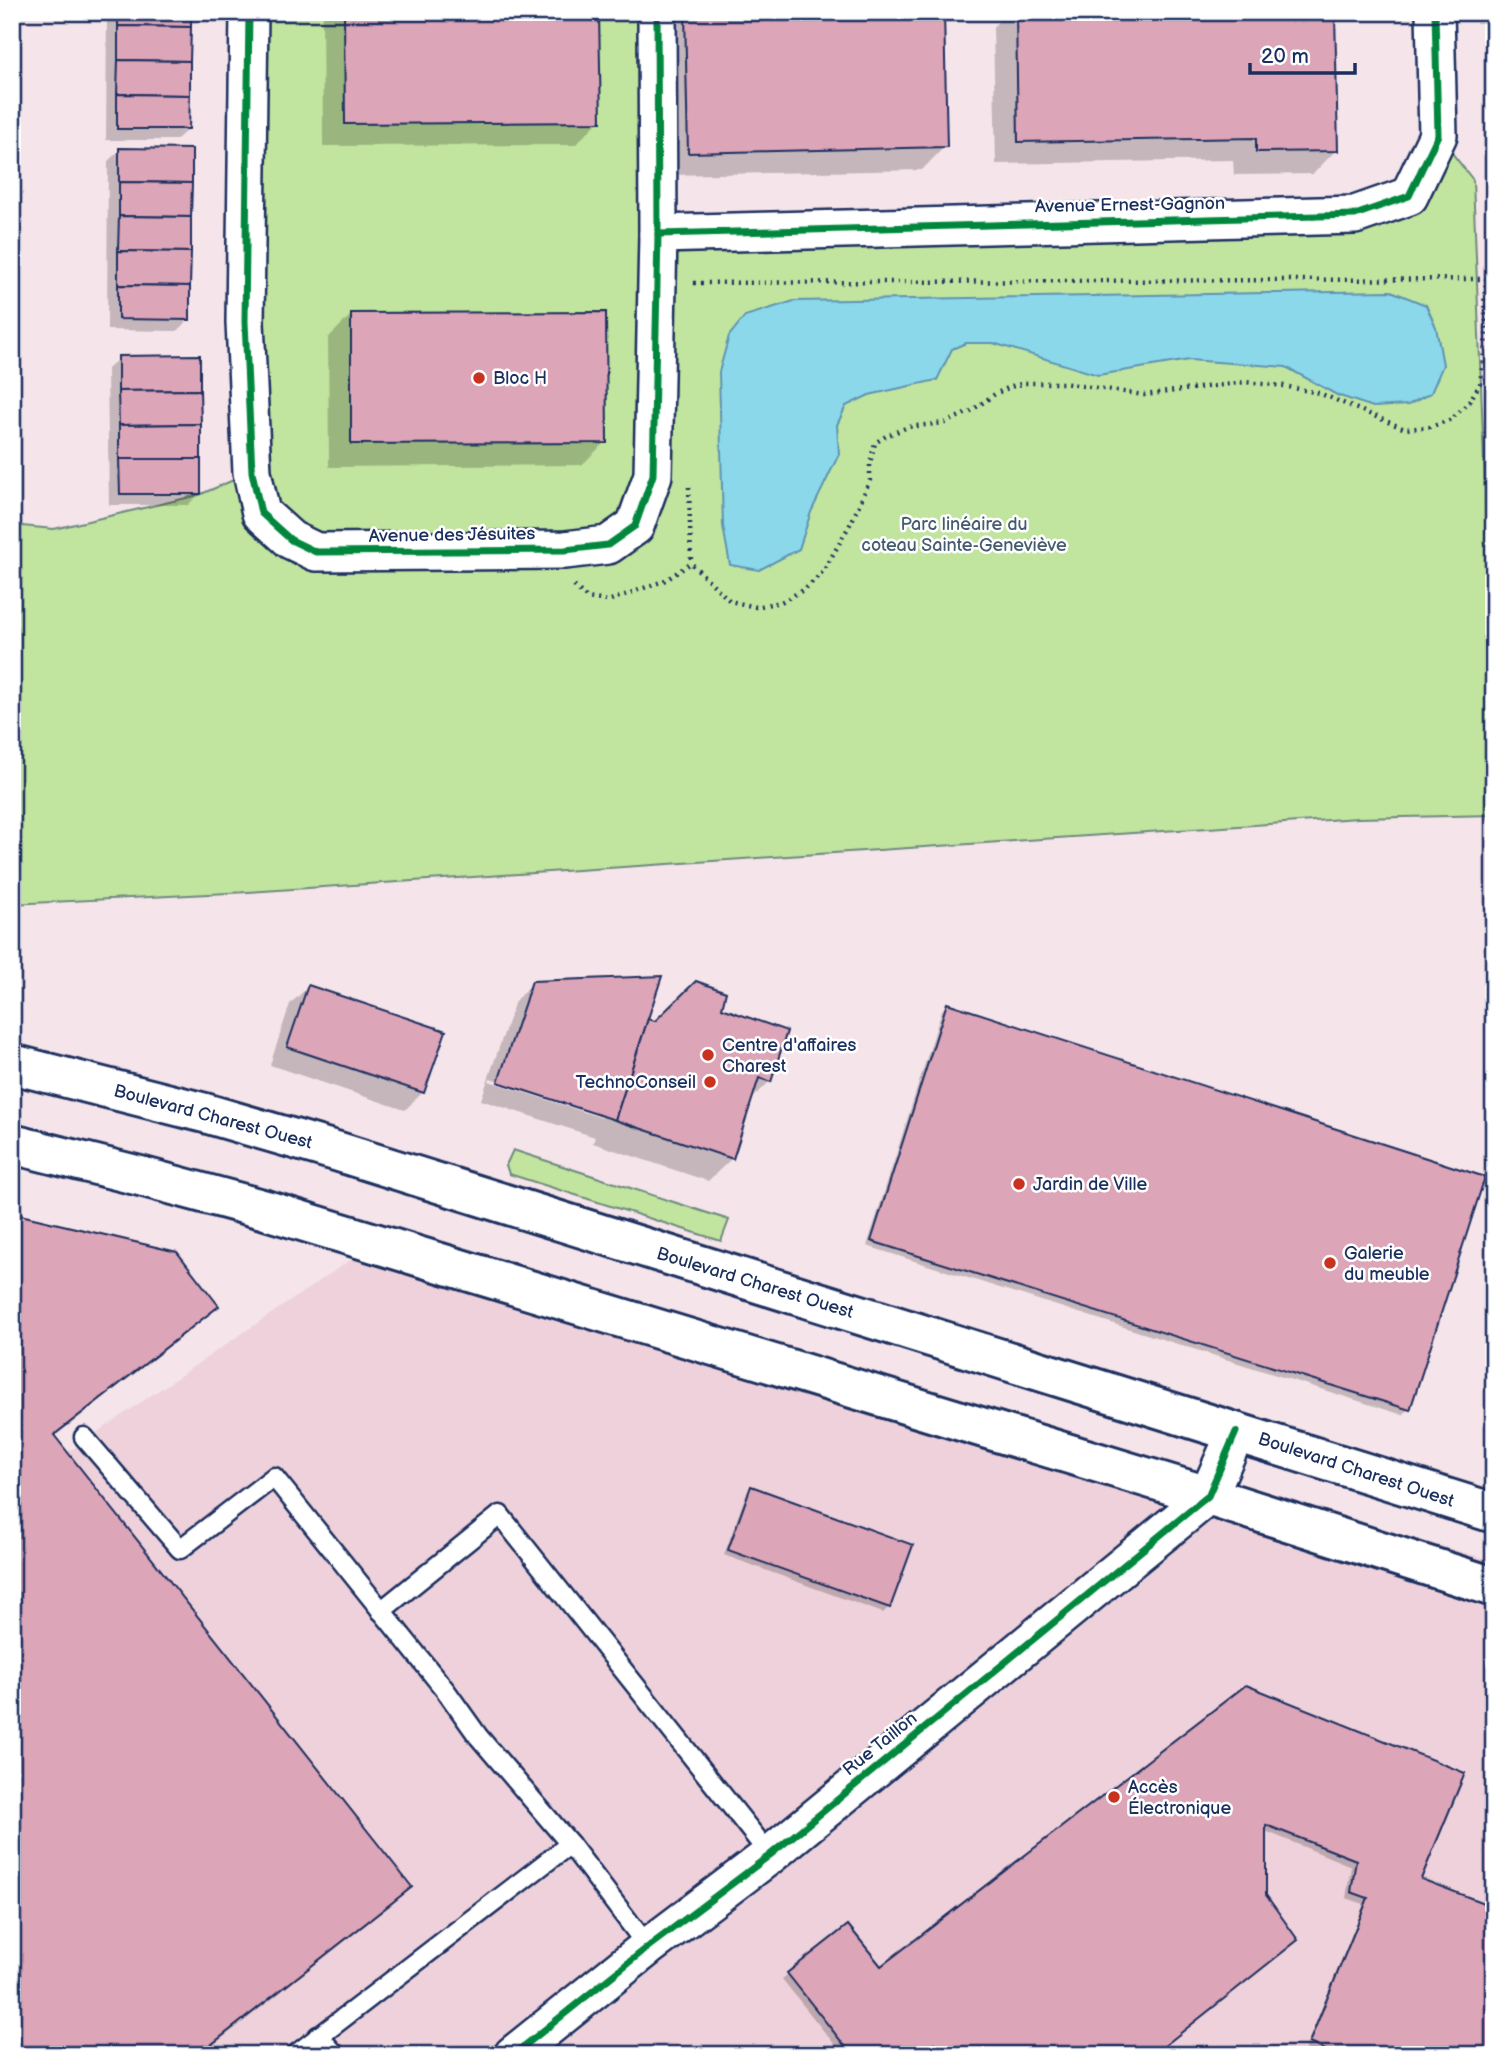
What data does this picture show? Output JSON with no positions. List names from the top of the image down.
{
  "streets": {
    "main road": ["Boulevard Charest Ouest"],
    "street": ["Avenue Ernest-Gagnon", "Avenue des Jésuites", "Rue Taillon"]
  },
  "crossings": [
    ["Avenue Ernest-Gagnon", "Avenue des Jésuites"],
    ["Boulevard Charest Ouest", "Rue Taillon"]
  ],
  "parks": ["Parc linéaire du coteau Sainte-Geneviève"],
  "places": [
    "Bloc H",
    "Centre d'affaires Charest",
    "TechnoConseil",
    "Jardin de Ville",
    "Galerie du meuble",
    "Accès Électronique"
  ],
  "scale_bar": "20 m"
}
